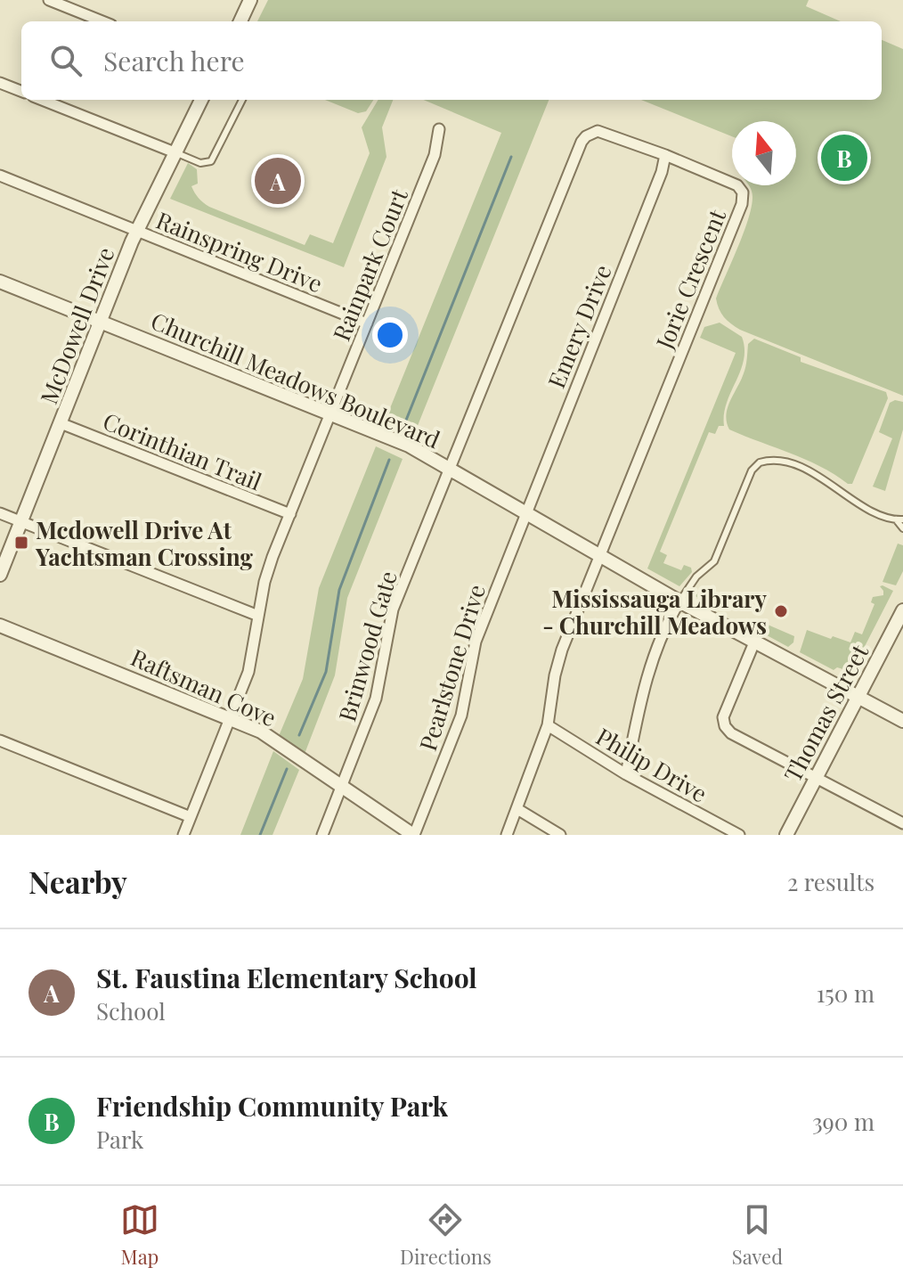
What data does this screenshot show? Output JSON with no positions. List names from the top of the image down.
{
  "streets": {
    "street": [
      "Rainspring Drive",
      "Rainpark Court",
      "Jorie Crescent",
      "McDowell Drive",
      "Emery Drive",
      "Churchill Meadows Boulevard",
      "Corinthian Trail",
      "Brinwood Gate",
      "Pearlstone Drive",
      "Raftsman Cove",
      "Thomas Street",
      "Philip Drive"
    ]
  },
  "crossings": [
    ["Rainspring Drive", "Rainpark Court"],
    ["Rainspring Drive", "McDowell Drive"],
    ["Rainpark Court", "Churchill Meadows Boulevard"],
    ["Rainpark Court", "Corinthian Trail"],
    ["Rainpark Court", "Raftsman Cove"],
    ["Jorie Crescent", "Emery Drive"],
    ["Jorie Crescent", "Churchill Meadows Boulevard"],
    ["Jorie Crescent", "Brinwood Gate"],
    ["McDowell Drive", "Churchill Meadows Boulevard"],
    ["McDowell Drive", "Corinthian Trail"],
    ["Emery Drive", "Churchill Meadows Boulevard"],
    ["Emery Drive", "Pearlstone Drive"],
    ["Churchill Meadows Boulevard", "Brinwood Gate"],
    ["Churchill Meadows Boulevard", "Pearlstone Drive"],
    ["Churchill Meadows Boulevard", "Thomas Street"],
    ["Brinwood Gate", "Raftsman Cove"],
    ["Pearlstone Drive", "Raftsman Cove"]
  ],
  "places": {
    "transit": ["Mcdowell Drive At Yachtsman Crossing"],
    "other": ["Mississauga Library - Churchill Meadows"]
  },
  "north": "top",
  "page": {
    "search": "Search here",
    "pins": ["B", "A"],
    "heading": ["Nearby", "2 results"],
    "list": [
      {
        "mark": "A",
        "name": "St. Faustina Elementary School",
        "note": "School",
        "value": "150 m"
      },
      {
        "mark": "B",
        "name": "Friendship Community Park",
        "note": "Park",
        "value": "390 m"
      }
    ],
    "nav": ["Map", "Directions", "Saved"]
  }
}
